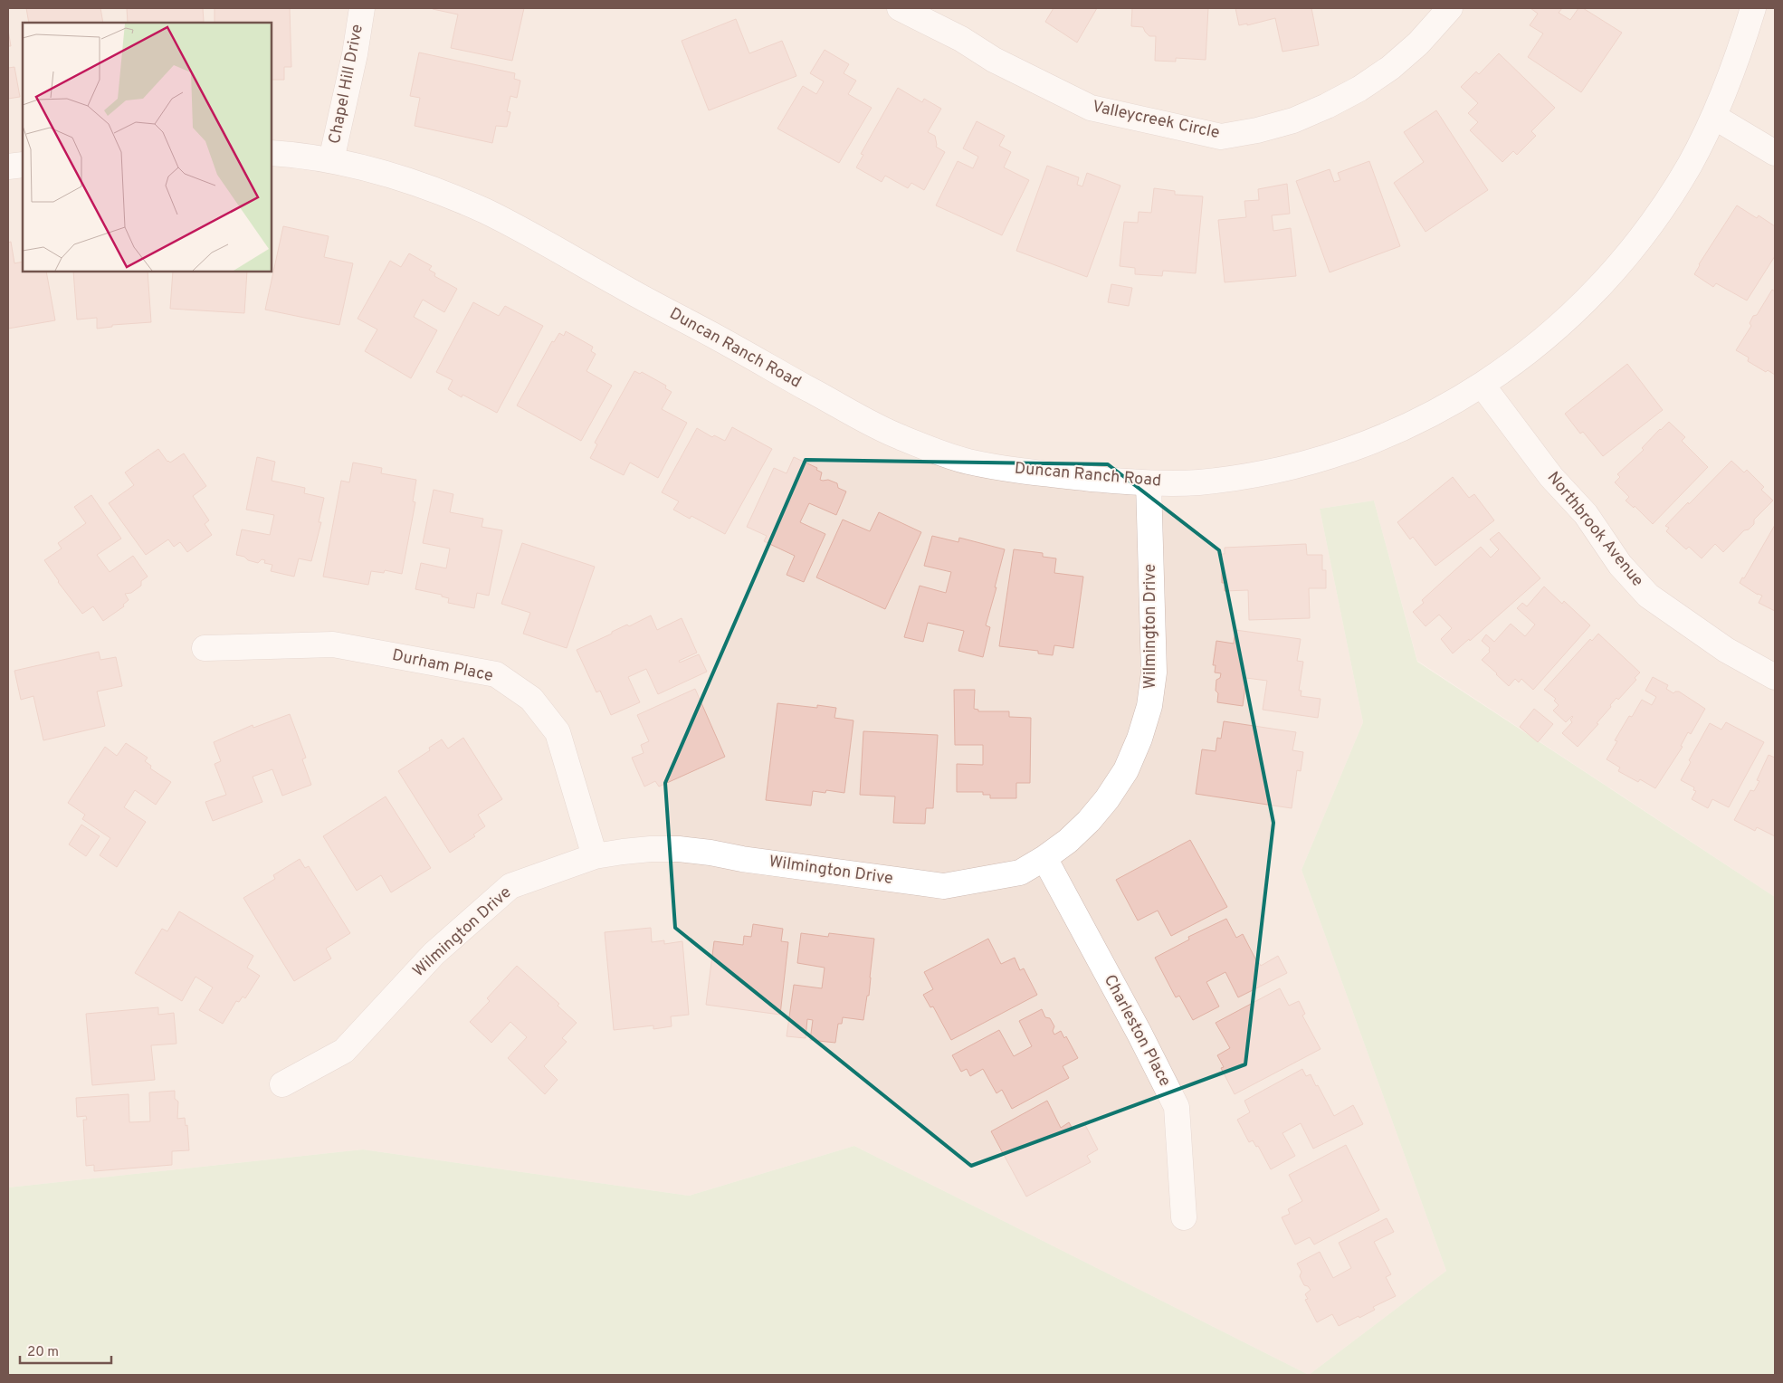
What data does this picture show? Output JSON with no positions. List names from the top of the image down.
{
  "streets": {
    "street": [
      "Chapel Hill Drive",
      "Valleycreek Circle",
      "Duncan Ranch Road",
      "Northbrook Avenue",
      "Wilmington Drive",
      "Durham Place",
      "Charleston Place"
    ]
  },
  "crossings": [
    ["Chapel Hill Drive", "Duncan Ranch Road"],
    ["Duncan Ranch Road", "Northbrook Avenue"],
    ["Duncan Ranch Road", "Wilmington Drive"],
    ["Wilmington Drive", "Durham Place"],
    ["Wilmington Drive", "Charleston Place"]
  ],
  "scale_bar": "20 m"
}
